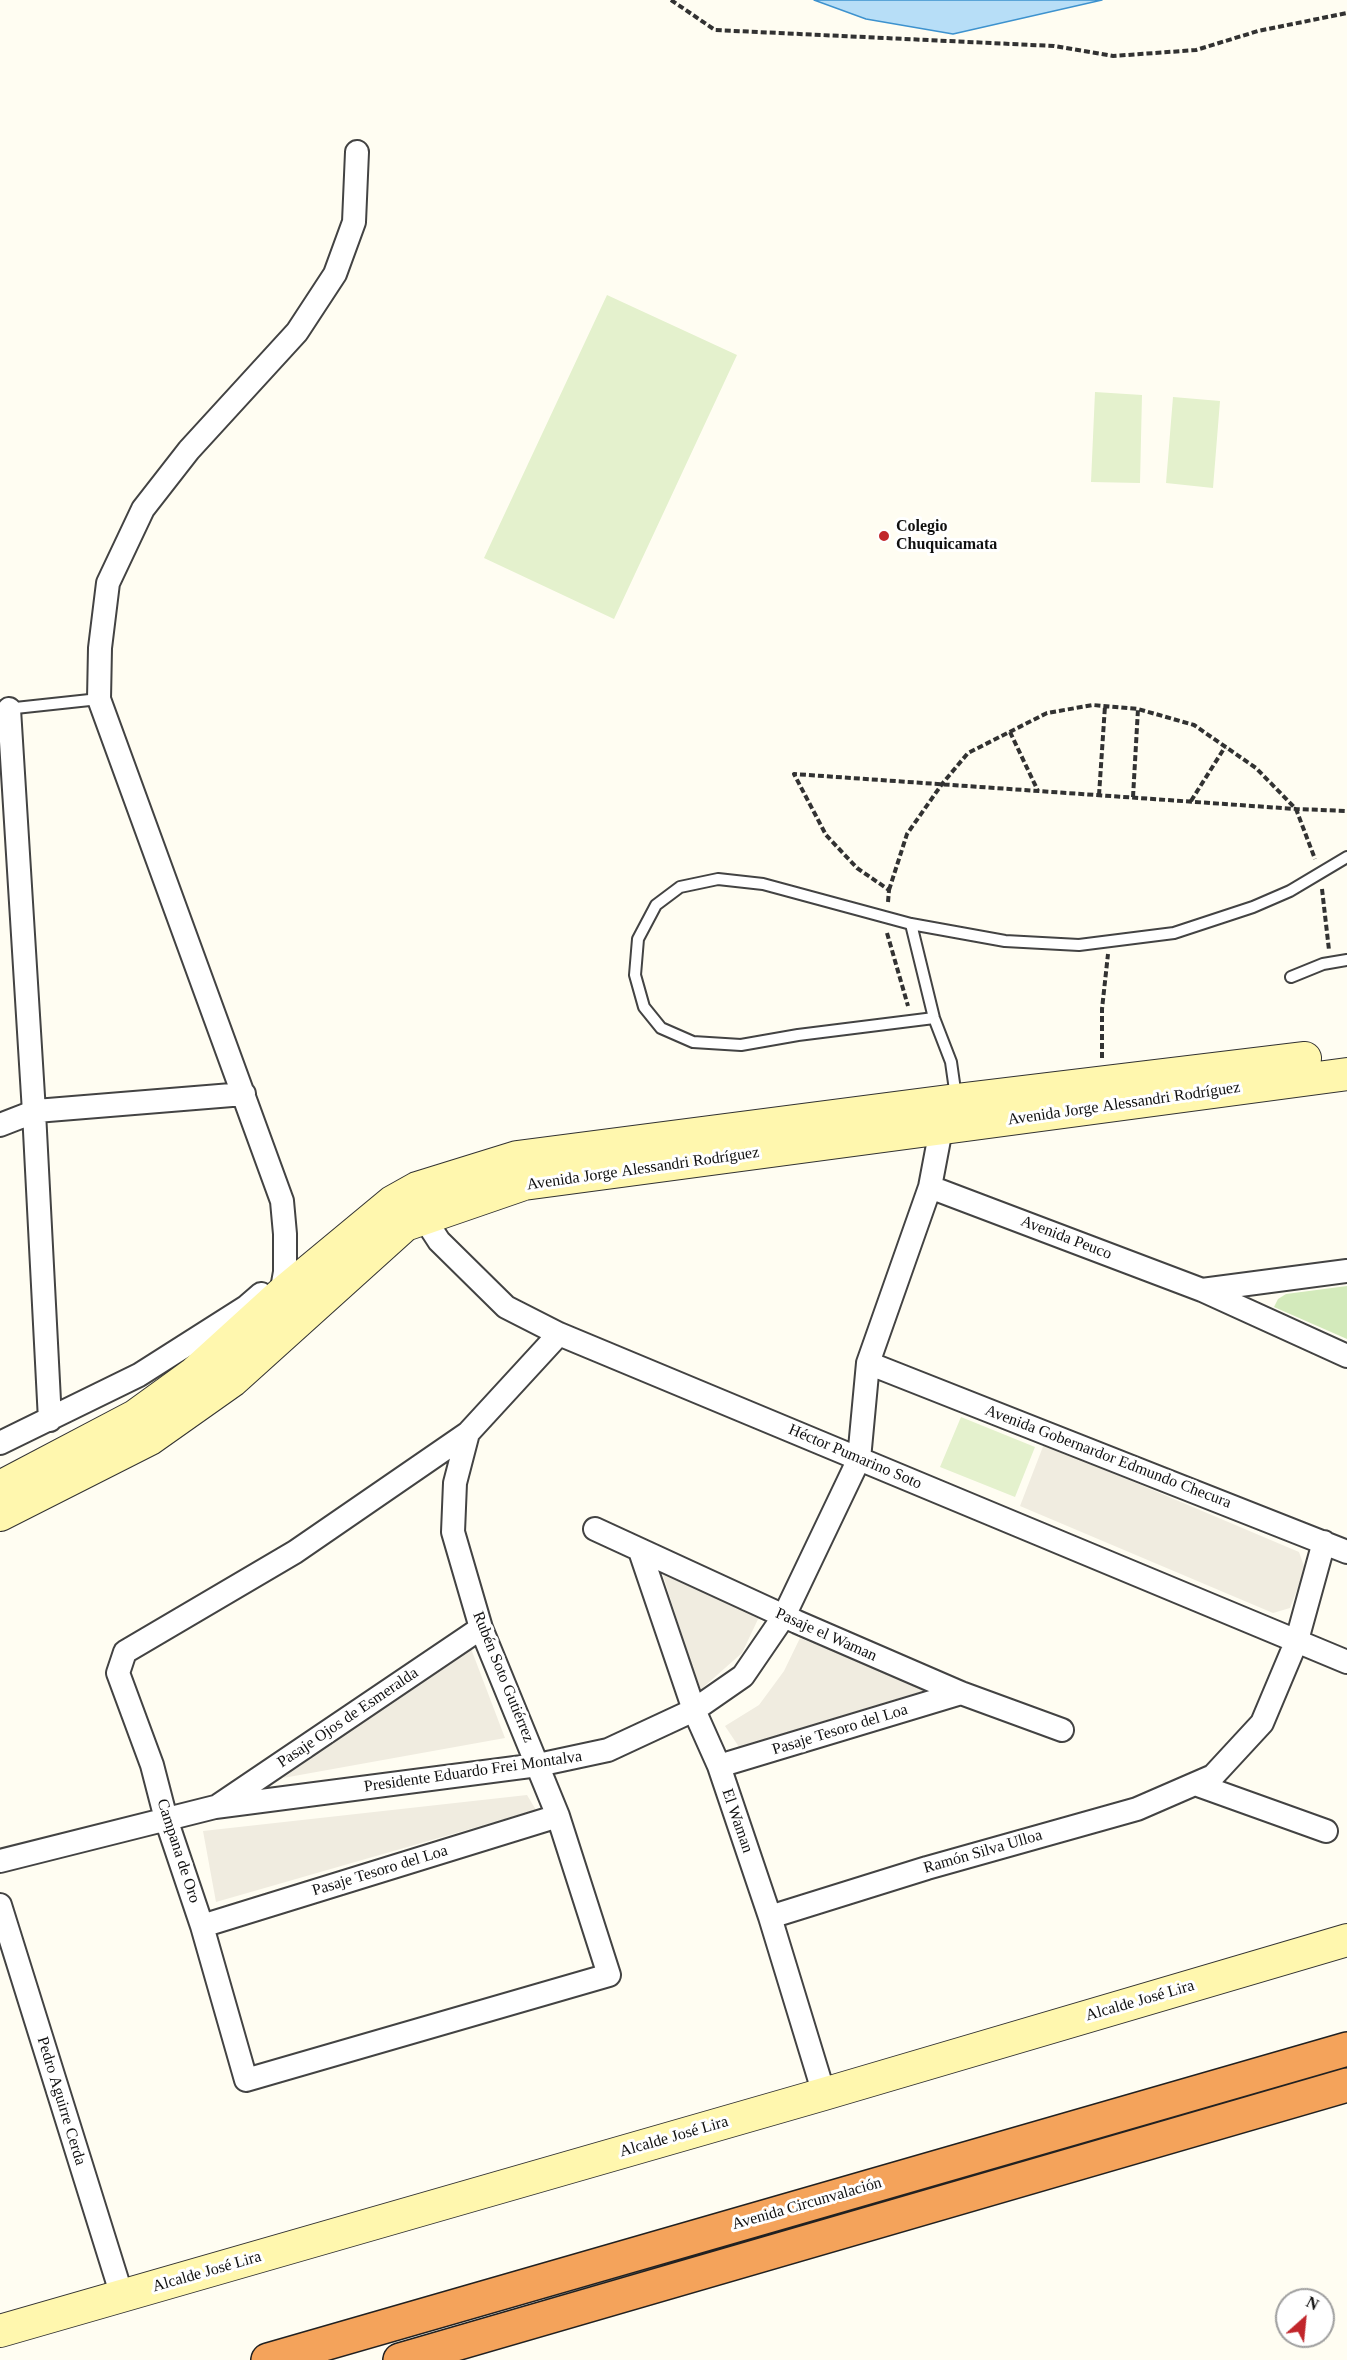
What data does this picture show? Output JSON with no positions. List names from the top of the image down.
{
  "streets": {
    "highway": ["Avenida Circunvalación"],
    "street": [
      "Avenida Jorge Alessandri Rodríguez",
      "Avenida Peuco",
      "Héctor Pumarino Soto",
      "Avenida Gobernardor Edmundo Checura",
      "Pasaje el Waman",
      "Rubén Soto Gutiérrez",
      "Pasaje Ojos de Esmeralda",
      "Pasaje Tesoro del Loa",
      "Presidente Eduardo Frei Montalva",
      "El Waman",
      "Campana de Oro",
      "Ramón Silva Ulloa",
      "Alcalde José Lira",
      "Pedro Aguirre Cerda"
    ]
  },
  "crossings": [
    ["Avenida Jorge Alessandri Rodríguez", "Héctor Pumarino Soto"],
    ["Avenida Jorge Alessandri Rodríguez", "Presidente Eduardo Frei Montalva"],
    ["Avenida Peuco", "Presidente Eduardo Frei Montalva"],
    ["Héctor Pumarino Soto", "Rubén Soto Gutiérrez"],
    ["Héctor Pumarino Soto", "Presidente Eduardo Frei Montalva"],
    ["Héctor Pumarino Soto", "Ramón Silva Ulloa"],
    ["Avenida Gobernardor Edmundo Checura", "Presidente Eduardo Frei Montalva"],
    ["Avenida Gobernardor Edmundo Checura", "Ramón Silva Ulloa"],
    ["Pasaje el Waman", "Pasaje Tesoro del Loa"],
    ["Pasaje el Waman", "Presidente Eduardo Frei Montalva"],
    ["Pasaje el Waman", "El Waman"],
    ["Rubén Soto Gutiérrez", "Pasaje Ojos de Esmeralda"],
    ["Rubén Soto Gutiérrez", "Pasaje Tesoro del Loa"],
    ["Rubén Soto Gutiérrez", "Presidente Eduardo Frei Montalva"],
    ["Rubén Soto Gutiérrez", "Campana de Oro"],
    ["Pasaje Ojos de Esmeralda", "Presidente Eduardo Frei Montalva"],
    ["Pasaje Tesoro del Loa", "El Waman"],
    ["Pasaje Tesoro del Loa", "Campana de Oro"],
    ["Presidente Eduardo Frei Montalva", "El Waman"],
    ["Presidente Eduardo Frei Montalva", "Campana de Oro"],
    ["El Waman", "Ramón Silva Ulloa"],
    ["El Waman", "Alcalde José Lira"],
    ["Alcalde José Lira", "Pedro Aguirre Cerda"]
  ],
  "places": ["Colegio Chuquicamata"],
  "north": "top right"
}
